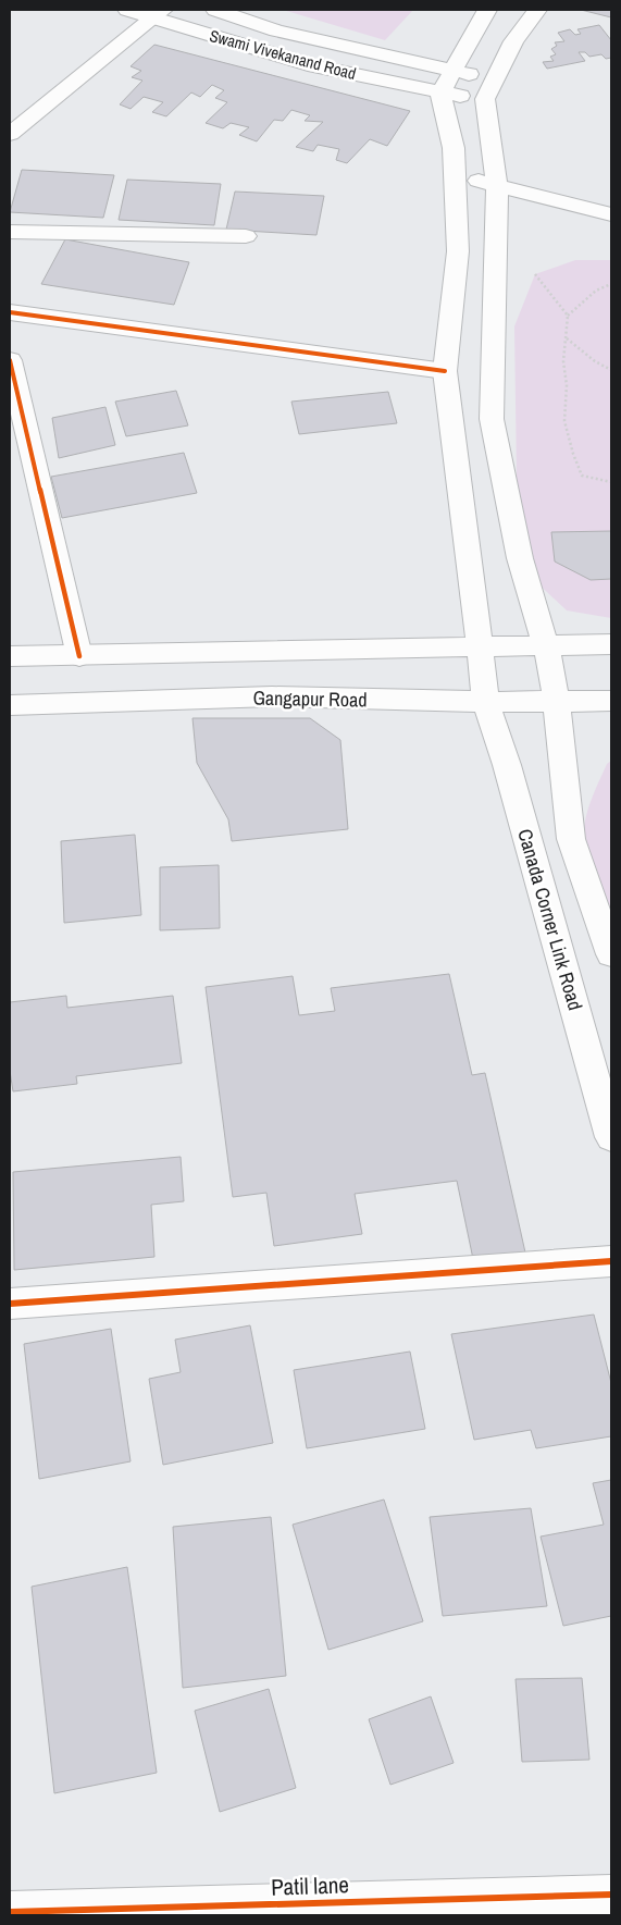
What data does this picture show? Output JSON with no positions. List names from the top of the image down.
{
  "streets": {
    "main road": [
      "Swami Vivekanand Road",
      "Gangapur Road",
      "Canada Corner Link Road",
      "Patil lane"
    ]
  },
  "crossings": [
    ["Swami Vivekanand Road", "Canada Corner Link Road"],
    ["Gangapur Road", "Canada Corner Link Road"]
  ]
}
